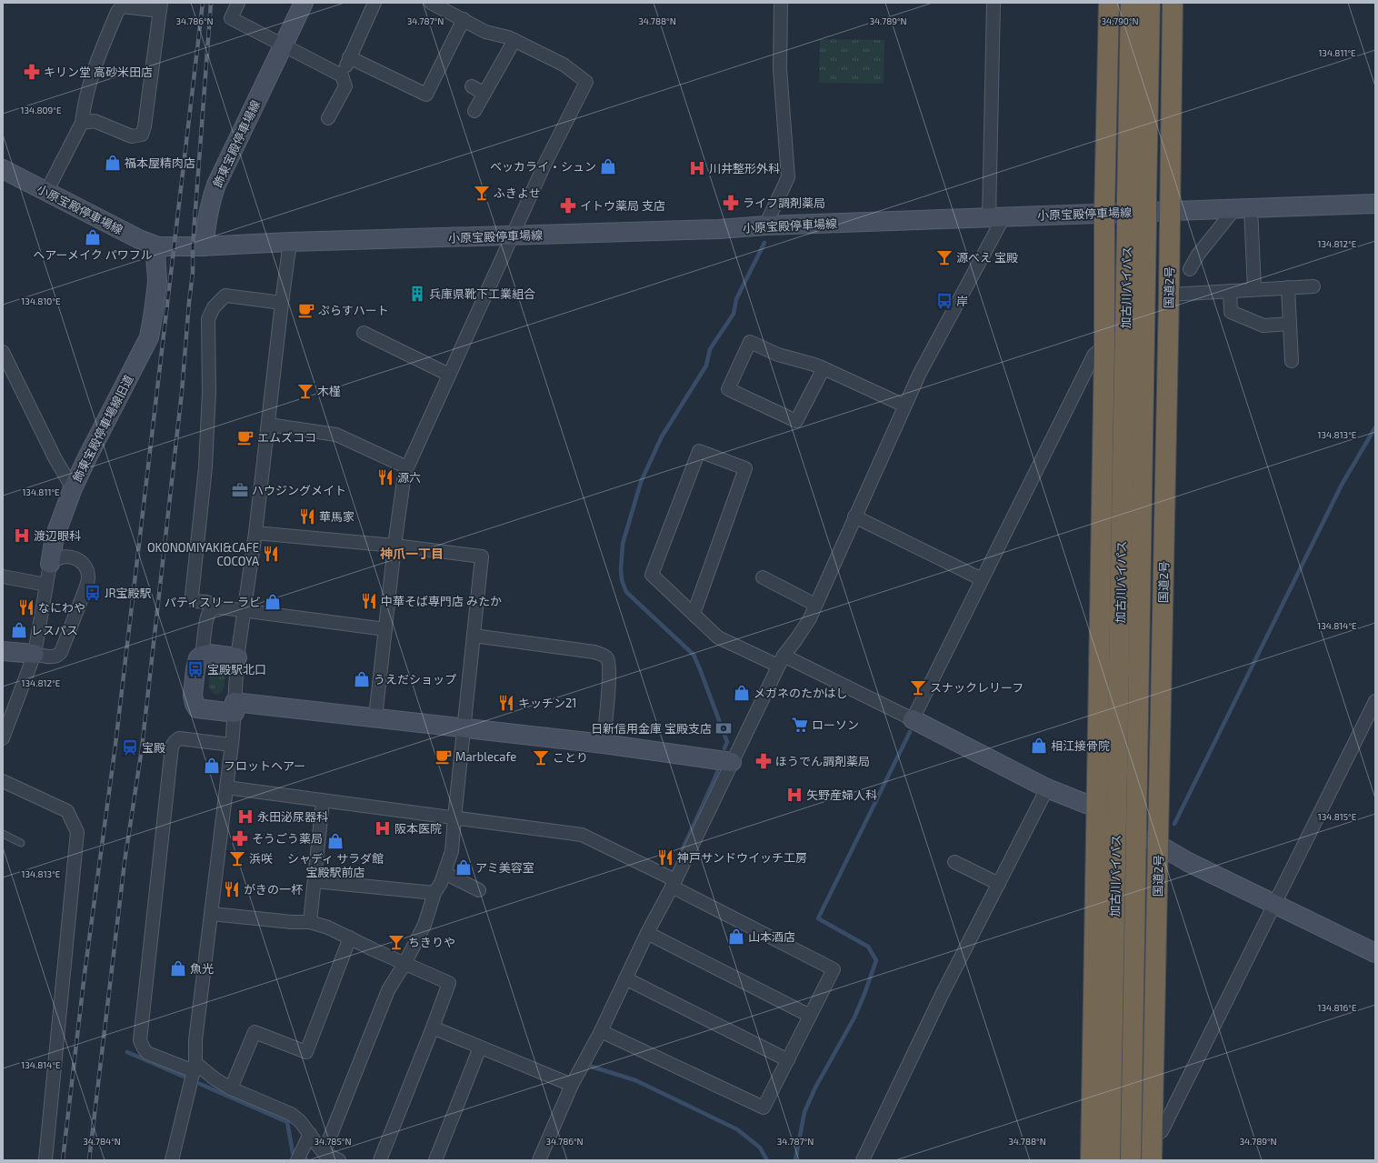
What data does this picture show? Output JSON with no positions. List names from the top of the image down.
{
  "streets": {
    "highway": ["加古川バイパス", "国道2号"],
    "main road": ["飾東宝殿停車場線", "小原宝殿停車場線", "飾東宝殿停車場線旧道"]
  },
  "crossings": [
    ["飾東宝殿停車場線", "小原宝殿停車場線"],
    ["小原宝殿停車場線", "国道2号"],
    ["小原宝殿停車場線", "飾東宝殿停車場線旧道"]
  ],
  "districts": ["神爪一丁目"],
  "places": {
    "pharmacy": [
      "キリン堂 高砂米田店",
      "ライフ調剤薬局",
      "イトウ薬局 支店",
      "ほうでん調剤薬局",
      "そうごう薬局"
    ],
    "shop": [
      "福本屋精肉店",
      "ベッカライ・シュン",
      "ヘアーメイク パワフル",
      "パティスリー ラビ",
      "レスパス",
      "うえだショップ",
      "メガネのたかはし",
      "相江接骨院",
      "フロットヘアー",
      "シャディ サラダ館 宝殿駅前店",
      "アミ美容室",
      "山本酒店",
      "魚光"
    ],
    "hospital": [
      "川井整形外科",
      "渡辺眼科",
      "矢野産婦人科",
      "永田泌尿器科",
      "阪本医院"
    ],
    "bar": [
      "ふきよせ",
      "源べえ 宝殿",
      "木槿",
      "スナックレリーフ",
      "ことり",
      "浜咲",
      "ちきりや"
    ],
    "building": ["兵庫県靴下工業組合"],
    "bus stop": ["岸", "JR宝殿駅", "宝殿駅北口"],
    "cafe": ["ぷらすハート", "エムズココ", "Marblecafe"],
    "restaurant": [
      "源六",
      "華馬家",
      "OKONOMIYAKI&CAFE COCOYA",
      "中華そば専門店 みたか",
      "なにわや",
      "キッチン21",
      "神戸サンドウイッチ工房",
      "がきの一杯"
    ],
    "office": ["ハウジングメイト"],
    "supermarket": ["ローソン"],
    "bank": ["日新信用金庫 宝殿支店"],
    "station": ["宝殿"]
  },
  "coordinates": [
    "34.786°N",
    "34.787°N",
    "34.788°N",
    "34.789°N",
    "34.790°N",
    "134.811°E",
    "134.809°E",
    "134.812°E",
    "134.810°E",
    "134.813°E",
    "134.814°E",
    "134.815°E",
    "134.816°E",
    "34.784°N",
    "34.785°N"
  ]
}
